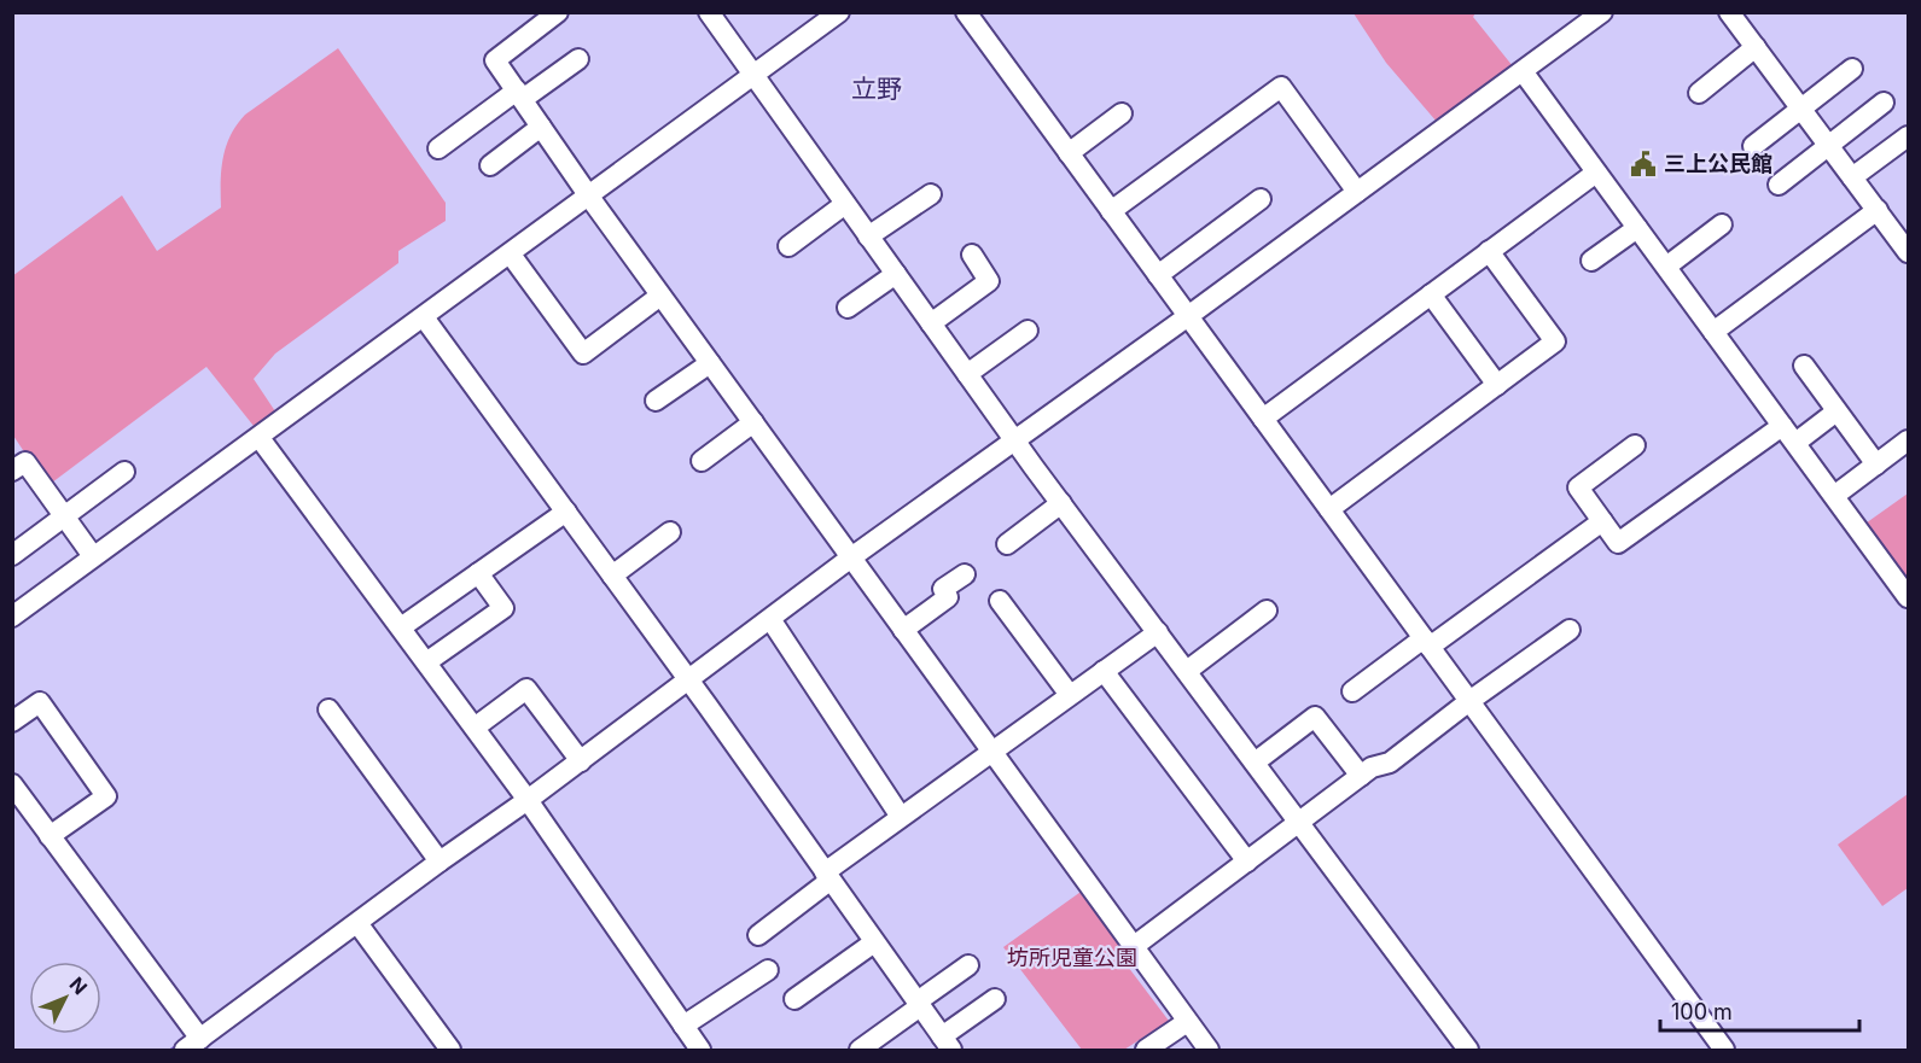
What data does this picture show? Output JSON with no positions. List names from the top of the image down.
{
  "districts": ["立野"],
  "parks": ["坊所児童公園"],
  "places": {
    "public building": ["三上公民館"]
  },
  "scale_bar": "100 m",
  "north": "top right"
}
